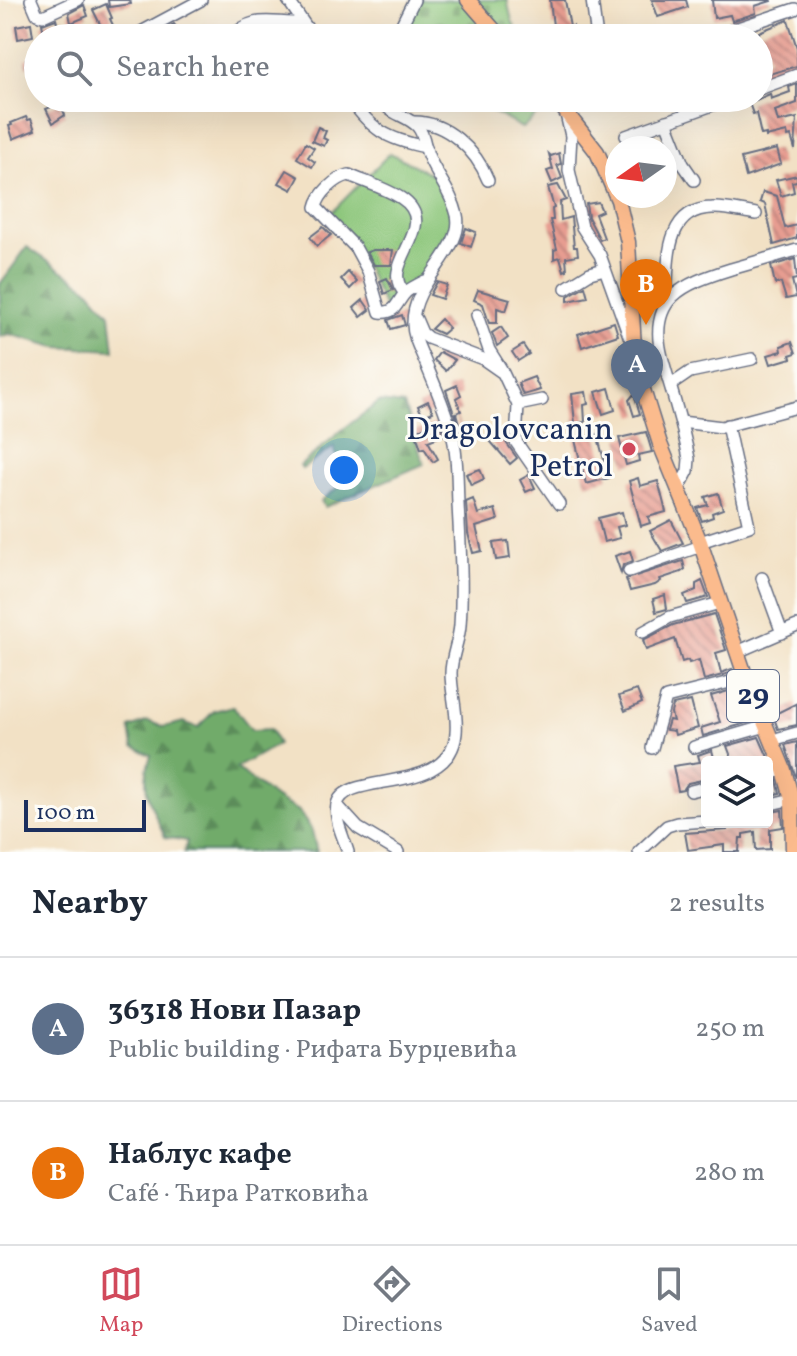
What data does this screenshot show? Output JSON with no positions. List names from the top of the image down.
{
  "streets": {
    "main road": ["29"]
  },
  "places": ["Dragolovcanin Petrol"],
  "scale_bar": "100 m",
  "north": "left",
  "page": {
    "search": "Search here",
    "pins": ["B", "A"],
    "scale": "100 m",
    "heading": ["Nearby", "2 results"],
    "list": [
      {
        "mark": "A",
        "name": "36318 Нови Пазар",
        "note": "Public building · Рифата Бурџевића",
        "value": "250 m"
      },
      {
        "mark": "B",
        "name": "Наблус кафе",
        "note": "Café · Ћира Ратковића",
        "value": "280 m"
      }
    ],
    "nav": ["Map", "Directions", "Saved"]
  }
}
